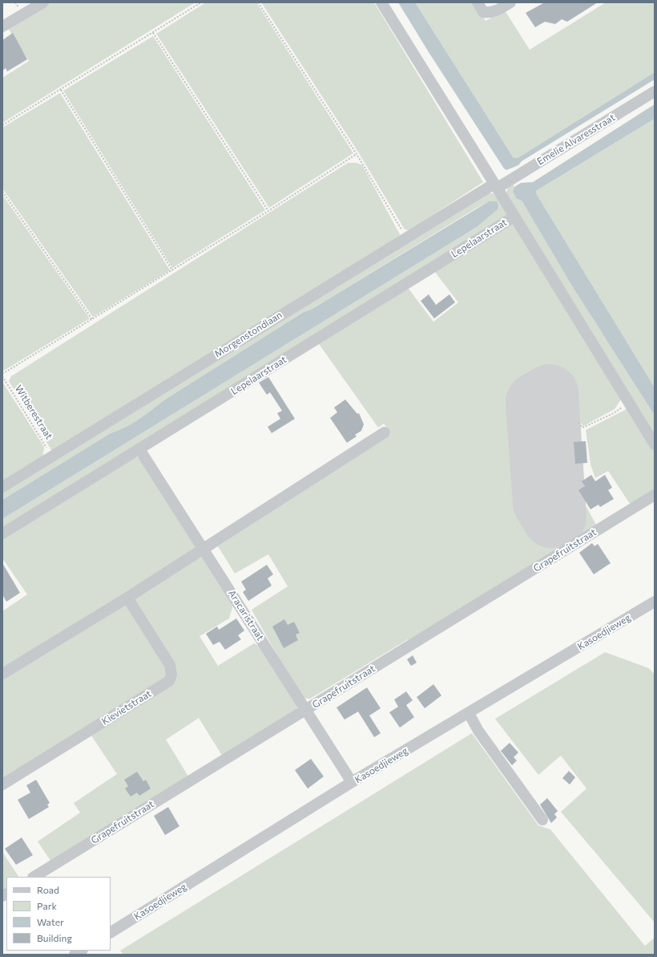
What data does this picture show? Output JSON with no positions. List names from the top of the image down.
{
  "streets": {
    "street": [
      "Emelie Alvaresstraat",
      "Lepelaarstraat",
      "Morgenstondlaan",
      "Grapefruitstraat",
      "Aracaristraat",
      "Kasoedjieweg",
      "Kievietstraat"
    ],
    "path": ["Witberestraat"]
  },
  "crossings": [
    ["Emelie Alvaresstraat", "Morgenstondlaan"],
    ["Lepelaarstraat", "Aracaristraat"],
    ["Morgenstondlaan", "Witberestraat"],
    ["Grapefruitstraat", "Aracaristraat"],
    ["Aracaristraat", "Kasoedjieweg"]
  ],
  "legend": [
    "Road",
    "Park",
    "Water",
    "Building"
  ]
}
